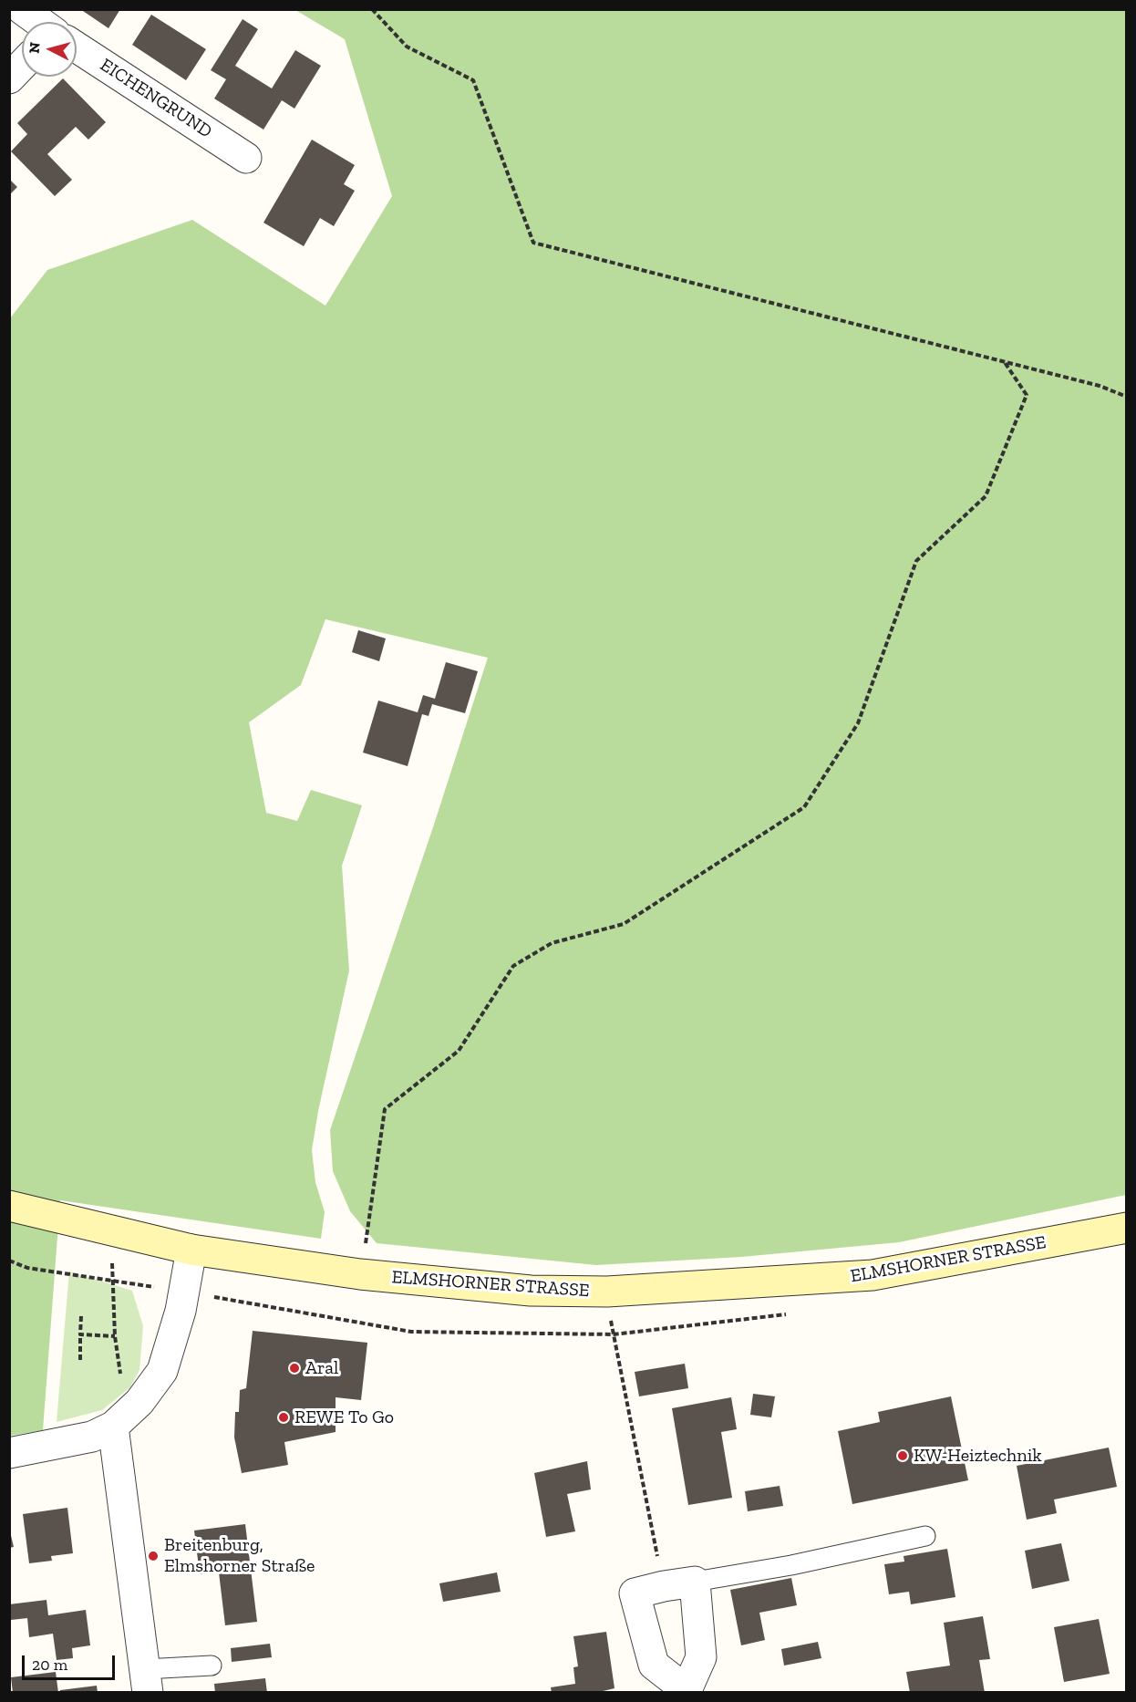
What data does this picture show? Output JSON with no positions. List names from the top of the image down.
{
  "streets": {
    "main road": ["ELMSHORNER STRASSE"],
    "street": ["EICHENGRUND"]
  },
  "places": [
    "Aral",
    "REWE To Go",
    "KW-Heiztechnik",
    "Breitenburg, Elmshorner Straße"
  ],
  "scale_bar": "20 m",
  "north": "left"
}
